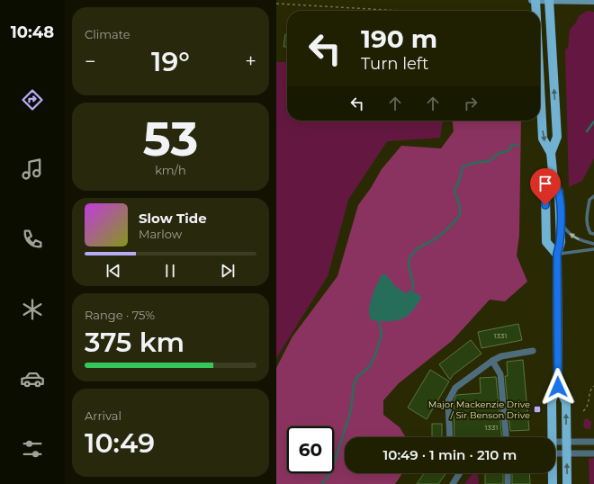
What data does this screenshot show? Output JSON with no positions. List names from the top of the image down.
{
  "places": {
    "transit": ["Major Mackenzie Drive / Sir Benson Drive"]
  },
  "house_numbers": ["1331", "1331"],
  "page": {
    "tabs": "10:48",
    "tile": [
      "Climate",
      ["53", "km/h"],
      ["Range · 75%", "375 km"],
      ["Arrival", "10:49"]
    ],
    "turn": ["190 m", "Turn left"],
    "heat": ["−", "19°", "+"],
    "song": ["Slow Tide", "Marlow"],
    "limit": "60",
    "trip": "10:49 · 1 min · 210 m"
  }
}
